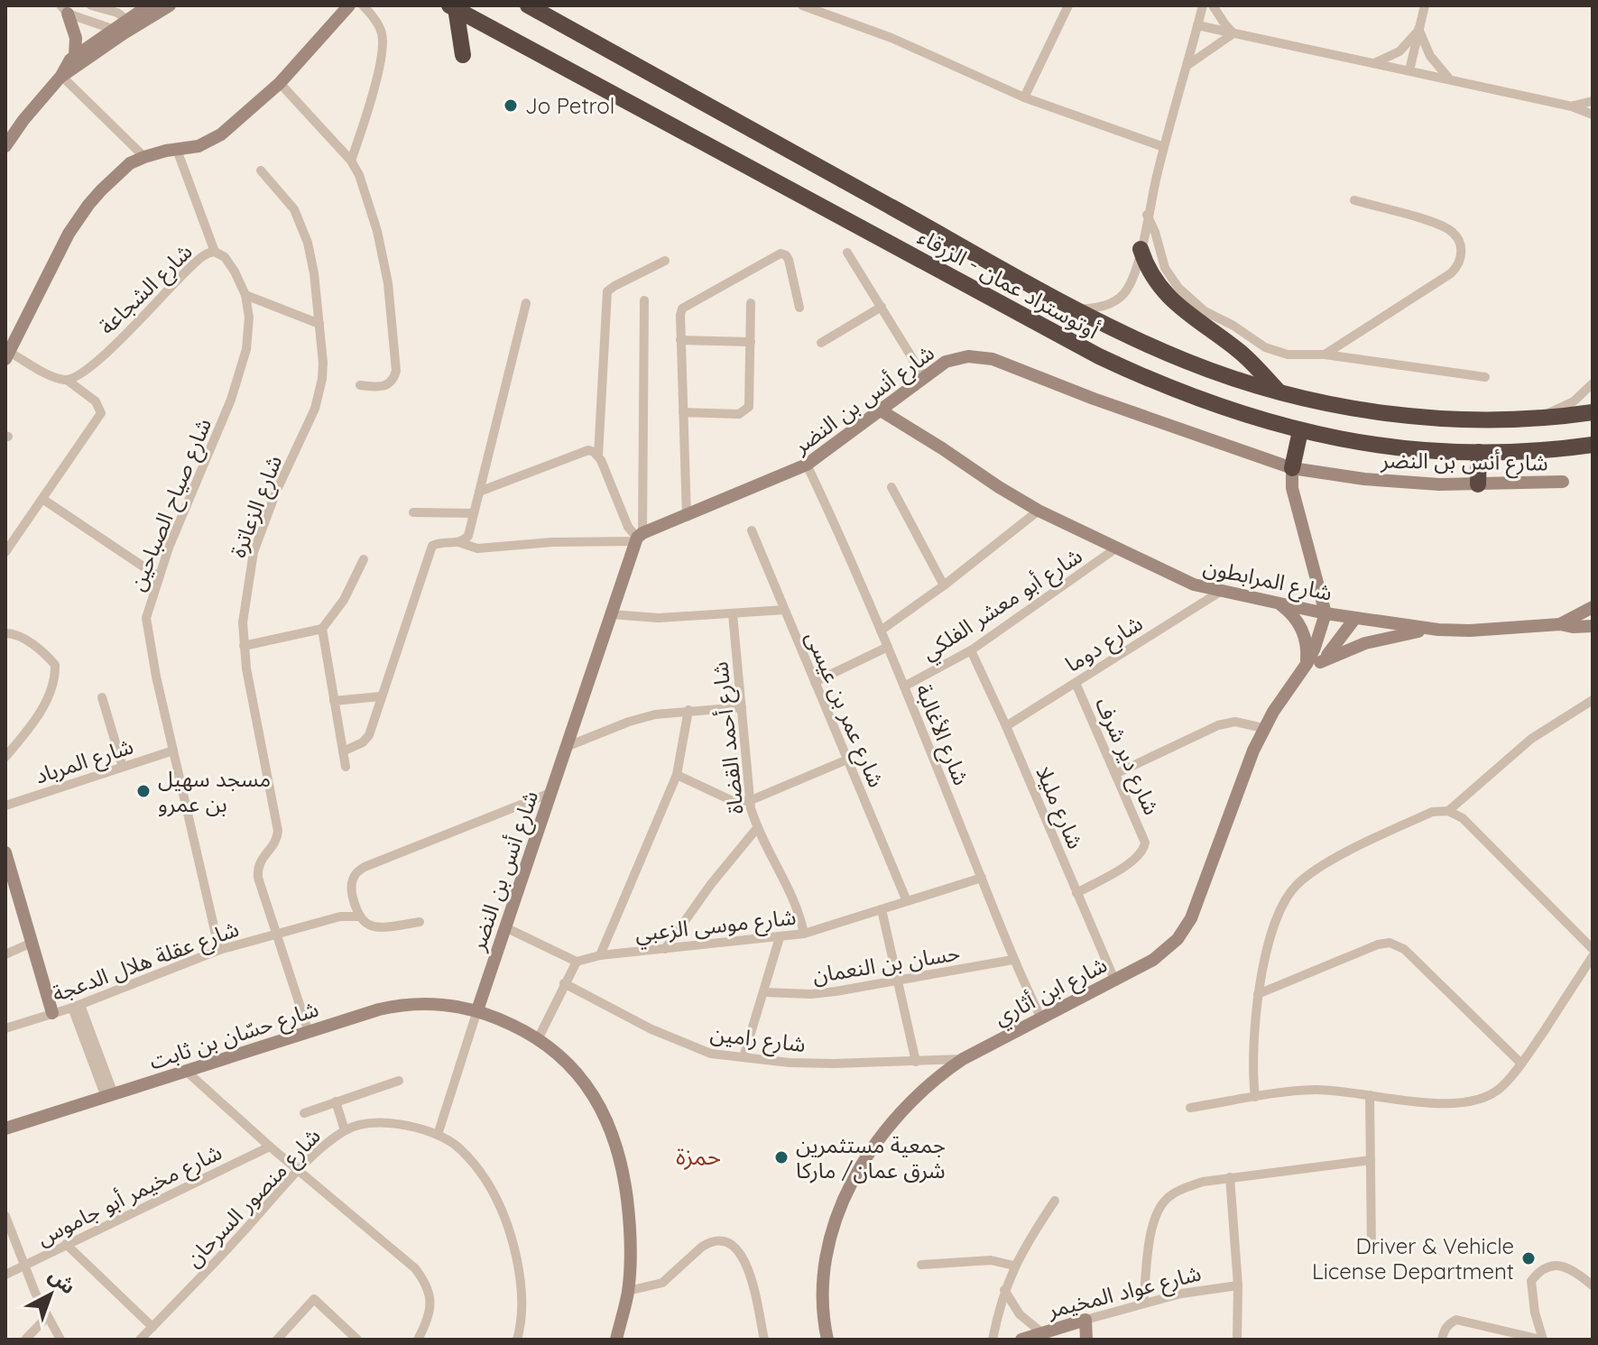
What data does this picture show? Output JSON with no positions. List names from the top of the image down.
{
  "streets": {
    "highway": ["أوتوستراد عمان - الزرقاء"],
    "street": [
      "شارع الشجاعة",
      "شارع أنس بن النضر",
      "شارع صياح الصباحين",
      "شارع الزعاترة",
      "شارع المرابطون",
      "شارع أبو معشر الفلكي",
      "شارع دوما",
      "شارع عمر بن عيسى",
      "شارع الأغالبة",
      "شارع أحمد القضاة",
      "شارع دير شرف",
      "شارع المرباد",
      "شارع مليلا",
      "شارع موسى الزعبي",
      "شارع عقلة هلال الدعجة",
      "حسان بن النعمان",
      "شارع ابن أثاري",
      "شارع حسّان بن ثابت",
      "شارع رامين",
      "شارع مخيمر أبو جاموس",
      "شارع منصور السرحان",
      "شارع عواد المخيمر"
    ]
  },
  "crossings": [
    ["شارع الشجاعة", "شارع صياح الصباحين"],
    ["شارع أنس بن النضر", "شارع المرابطون"],
    ["شارع أنس بن النضر", "شارع الأغالبة"],
    ["شارع أنس بن النضر", "شارع حسّان بن ثابت"],
    ["شارع أنس بن النضر", "شارع منصور السرحان"],
    ["شارع صياح الصباحين", "شارع المرباد"],
    ["شارع صياح الصباحين", "شارع عقلة هلال الدعجة"],
    ["شارع الزعاترة", "شارع عقلة هلال الدعجة"],
    ["شارع الزعاترة", "شارع حسّان بن ثابت"],
    ["شارع المرابطون", "شارع أبو معشر الفلكي"],
    ["شارع المرابطون", "شارع دوما"],
    ["شارع المرابطون", "شارع ابن أثاري"],
    ["شارع أبو معشر الفلكي", "شارع الأغالبة"],
    ["شارع أبو معشر الفلكي", "شارع مليلا"],
    ["شارع دوما", "شارع دير شرف"],
    ["شارع دوما", "شارع مليلا"],
    ["شارع عمر بن عيسى", "شارع موسى الزعبي"],
    ["شارع الأغالبة", "شارع موسى الزعبي"],
    ["شارع الأغالبة", "حسان بن النعمان"],
    ["شارع الأغالبة", "شارع ابن أثاري"],
    ["شارع أحمد القضاة", "شارع موسى الزعبي"],
    ["شارع دير شرف", "شارع مليلا"],
    ["شارع مليلا", "شارع ابن أثاري"],
    ["شارع ابن أثاري", "شارع رامين"]
  ],
  "districts": ["حمزة"],
  "places": [
    "Jo Petrol",
    "مسجد سهيل بن عمرو",
    "جمعية مستثمرين شرق عمان/ ماركا",
    "Driver & Vehicle License Department"
  ],
  "north": "top right"
}
